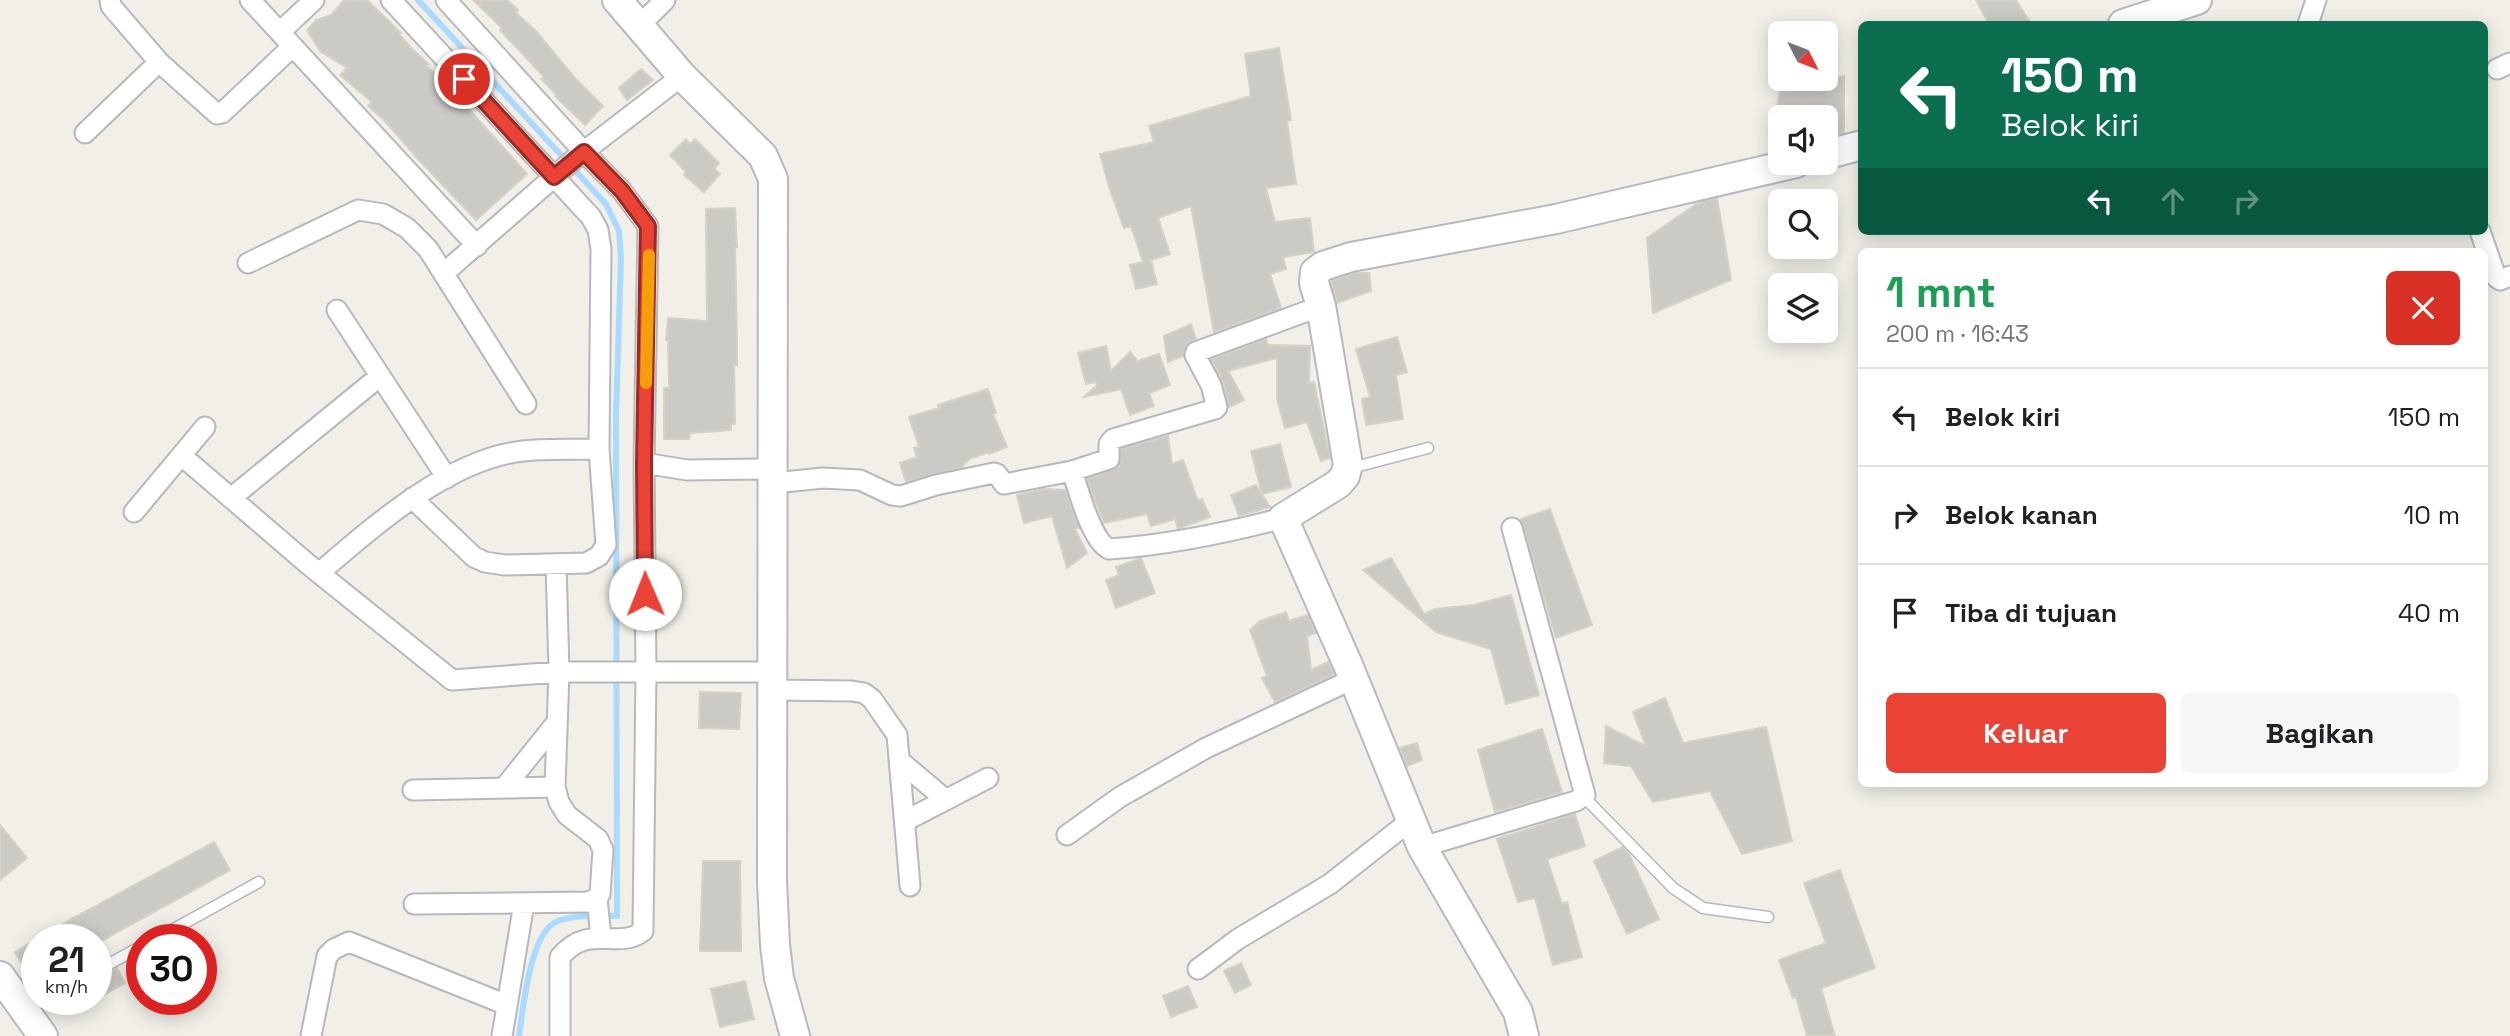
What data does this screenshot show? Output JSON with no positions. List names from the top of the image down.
{
  "north": "bottom right",
  "page": {
    "turn": ["150 m", "Belok kiri"],
    "heading": ["1 mnt", "200 m · 16:43"],
    "list": [
      {
        "name": "Belok kiri",
        "value": "150 m"
      },
      {
        "name": "Belok kanan",
        "value": "10 m"
      },
      {
        "name": "Tiba di tujuan",
        "value": "40 m"
      }
    ],
    "buttons": ["Keluar", "Bagikan"],
    "speed": "21 km/h",
    "limit": "30"
  }
}
